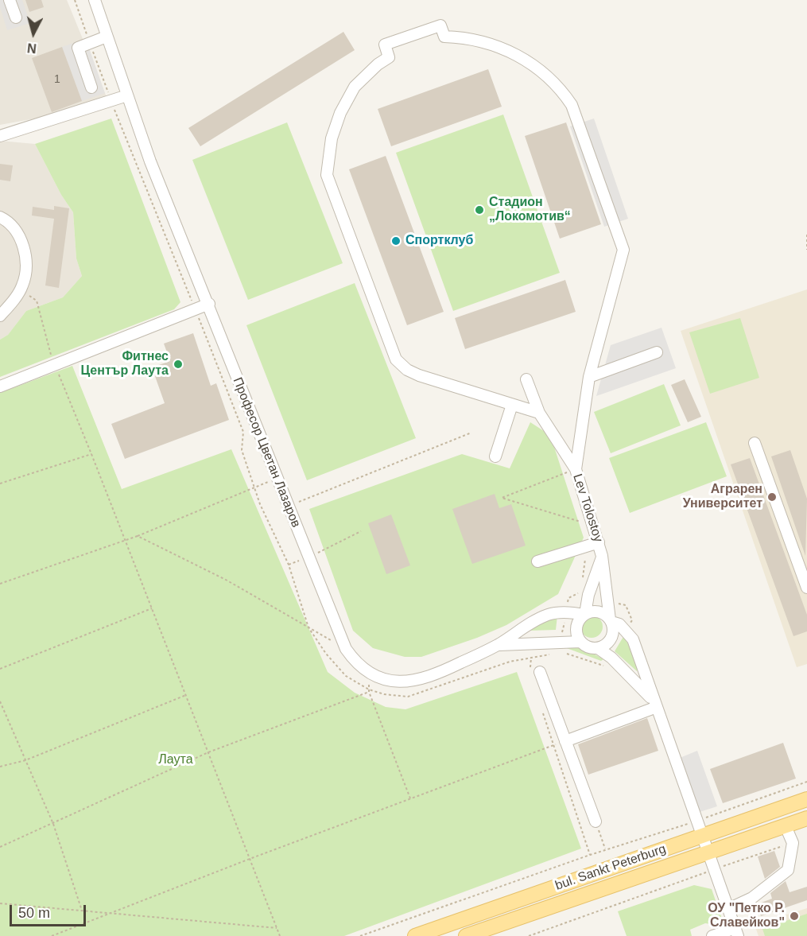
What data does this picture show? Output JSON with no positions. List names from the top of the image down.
{
  "streets": {
    "main road": ["bul. Sankt Peterburg"],
    "street": ["Професор Цветан Лазаров", "Lev Tolostoy"]
  },
  "crossings": [
    ["Професор Цветан Лазаров", "Lev Tolostoy"]
  ],
  "parks": ["Лаута"],
  "places": [
    "Стадион „Локомотив“",
    "Спортклуб",
    "Фитнес Център Лаута",
    "Аграрен Университет",
    "ОУ \"Петко Р. Славейков\""
  ],
  "house_numbers": ["1"],
  "scale_bar": "50 m",
  "north": "bottom"
}
